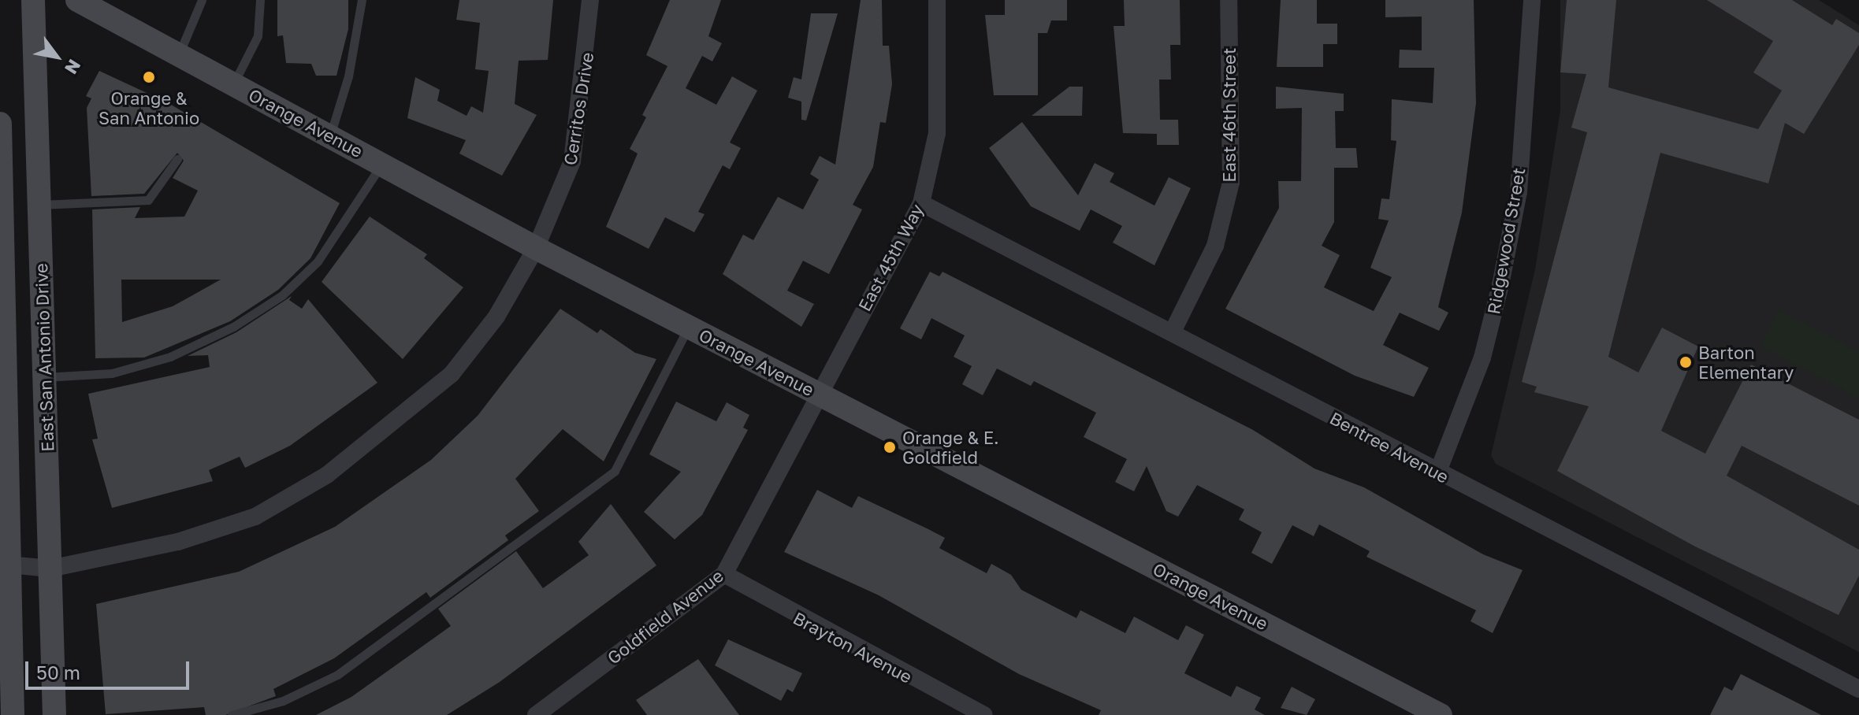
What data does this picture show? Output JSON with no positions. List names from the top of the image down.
{
  "streets": {
    "street": [
      "Cerritos Drive",
      "East 46th Street",
      "Orange Avenue",
      "Ridgewood Street",
      "East 45th Way",
      "East San Antonio Drive",
      "Bentree Avenue",
      "Goldfield Avenue",
      "Brayton Avenue"
    ]
  },
  "crossings": [
    ["Cerritos Drive", "Orange Avenue"],
    ["Cerritos Drive", "East San Antonio Drive"],
    ["East 46th Street", "Bentree Avenue"],
    ["Orange Avenue", "East 45th Way"],
    ["Orange Avenue", "Goldfield Avenue"],
    ["Ridgewood Street", "Bentree Avenue"],
    ["East 45th Way", "Bentree Avenue"],
    ["East 45th Way", "Goldfield Avenue"],
    ["Goldfield Avenue", "Brayton Avenue"]
  ],
  "places": ["Orange & San Antonio", "Barton Elementary", "Orange & E. Goldfield"],
  "scale_bar": "50 m",
  "north": "bottom right"
}
